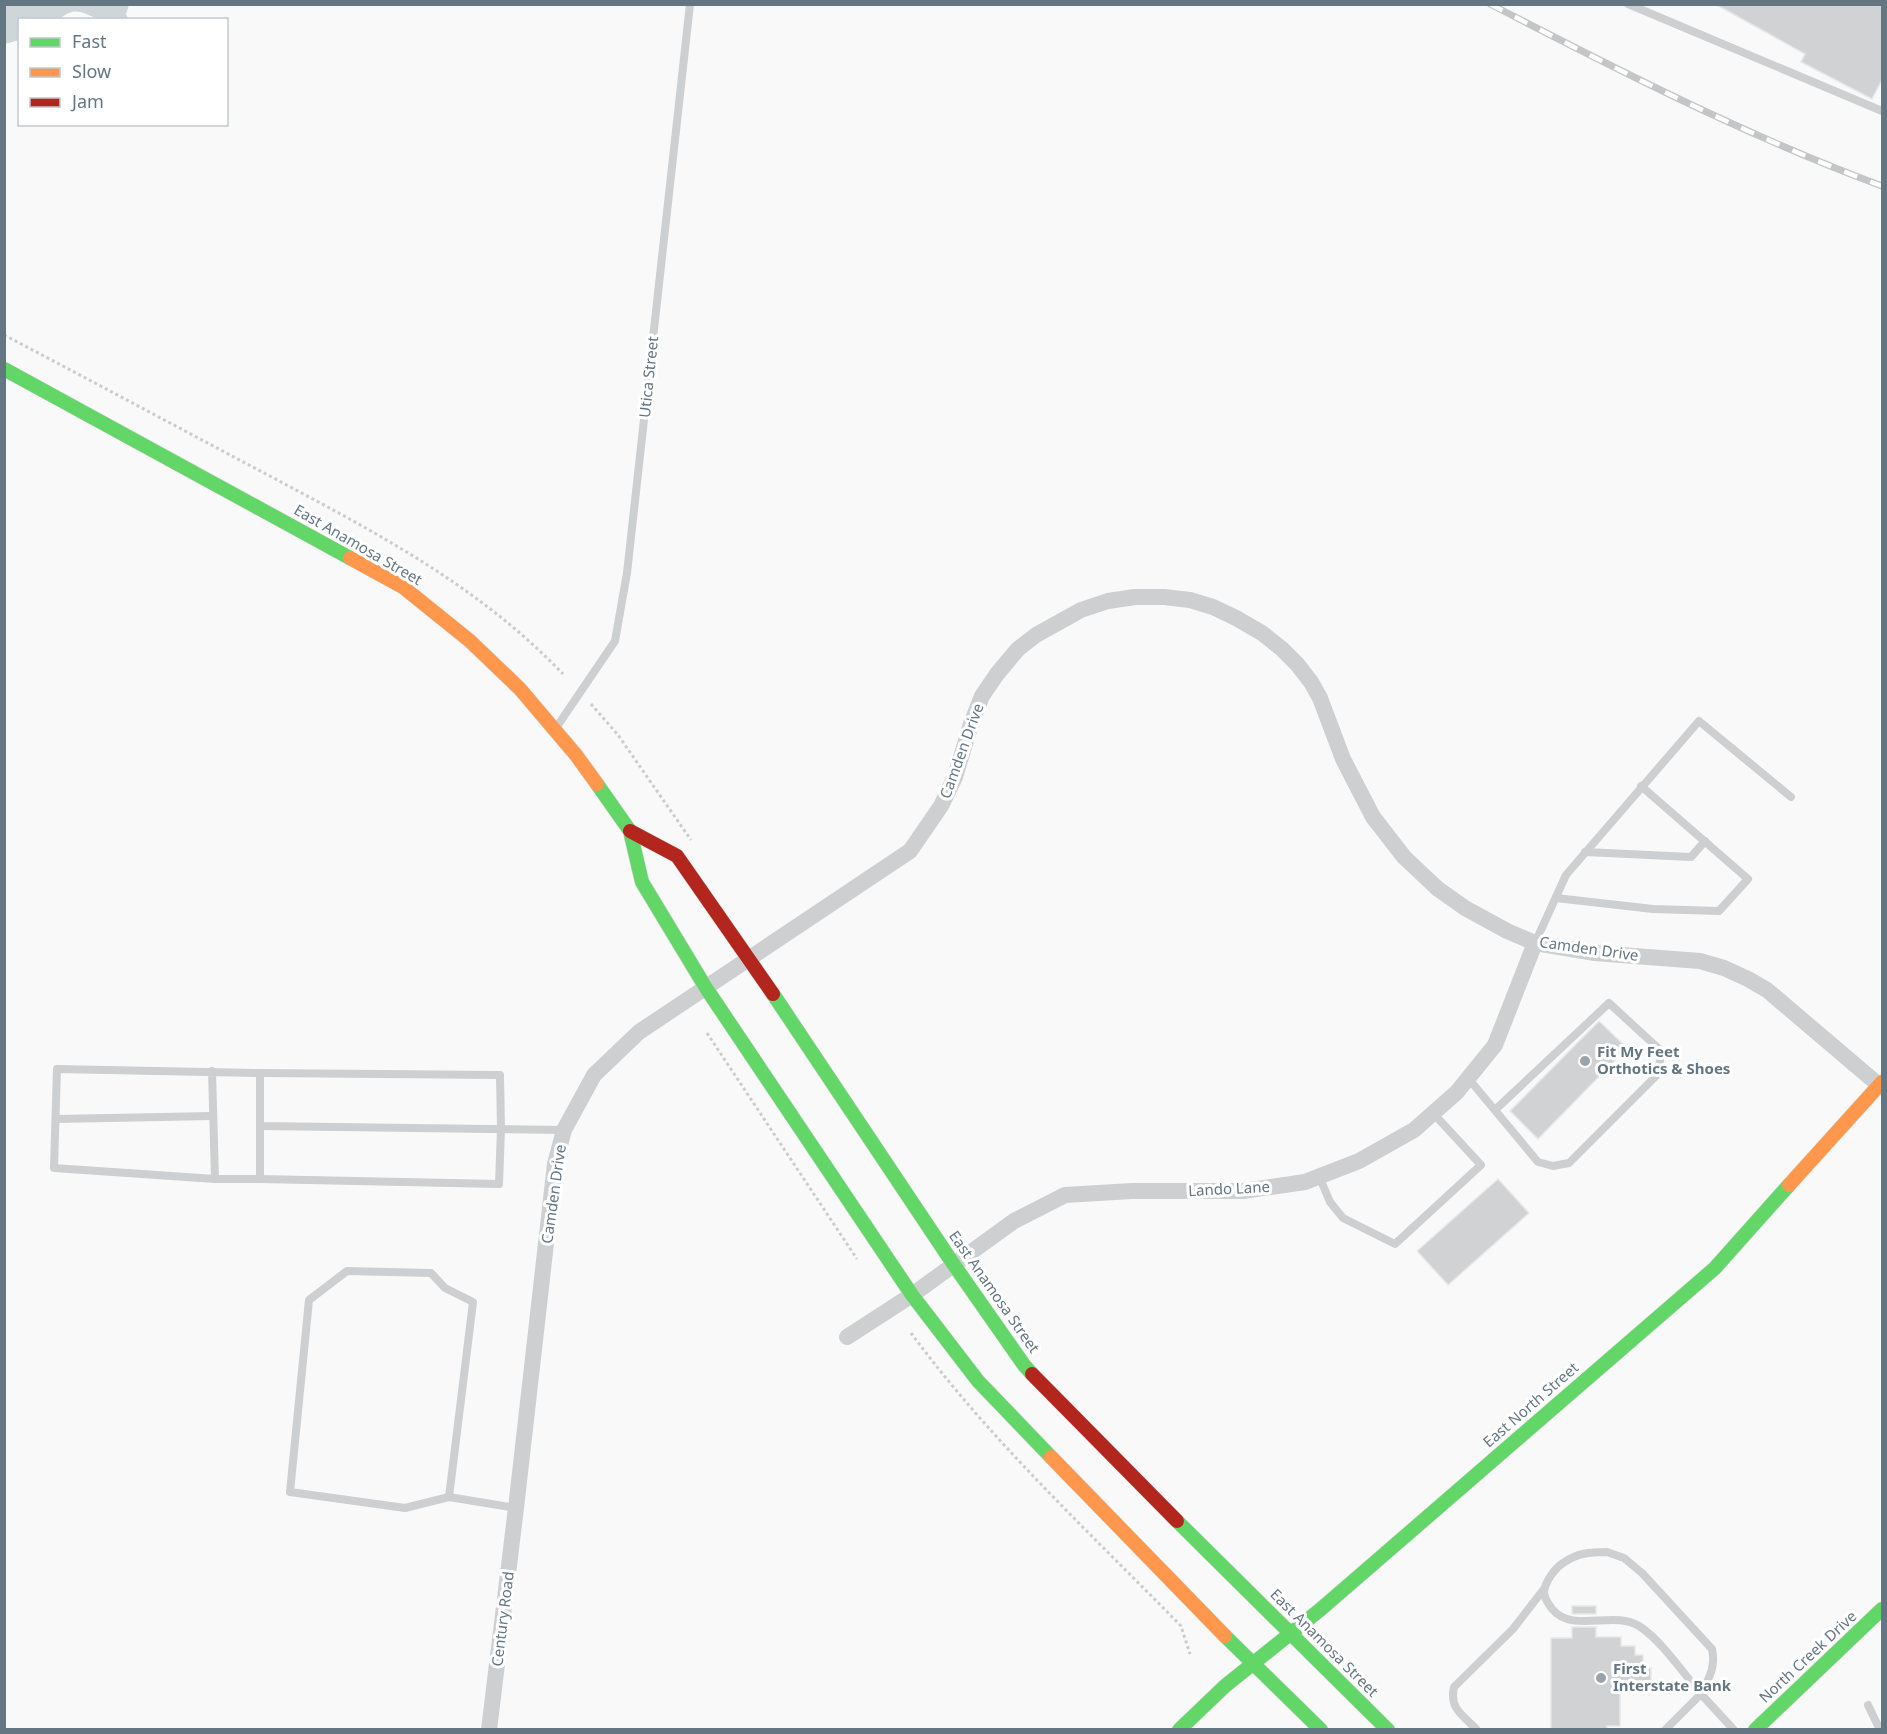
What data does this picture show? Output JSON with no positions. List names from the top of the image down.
{
  "streets": {
    "main road": ["East Anamosa Street", "East North Street", "North Creek Drive"],
    "street": ["Camden Drive", "Lando Lane", "Century Road"],
    "lane": ["Utica Street"]
  },
  "crossings": [
    ["Utica Street", "East Anamosa Street"],
    ["East Anamosa Street", "Camden Drive"],
    ["East Anamosa Street", "Lando Lane"],
    ["East Anamosa Street", "East North Street"],
    ["Camden Drive", "Lando Lane"],
    ["Camden Drive", "East North Street"],
    ["Camden Drive", "Century Road"]
  ],
  "places": ["Fit My Feet Orthotics & Shoes", "First Interstate Bank"],
  "legend": ["Fast", "Slow", "Jam"]
}
